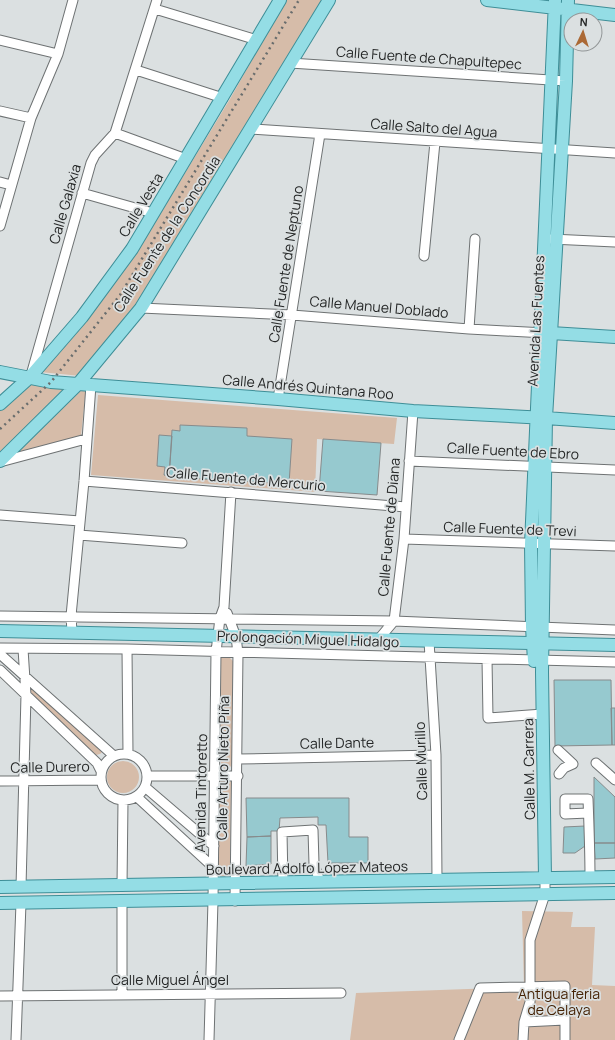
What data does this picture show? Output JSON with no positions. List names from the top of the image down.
{
  "streets": {
    "main road": [
      "Calle Vesta",
      "Calle Fuente de la Concordia",
      "Calle Manuel Doblado",
      "Avenida Las Fuentes",
      "Calle Andrés Quintana Roo",
      "Prolongación Miguel Hidalgo",
      "Calle M. Carrera",
      "Boulevard Adolfo López Mateos"
    ],
    "street": [
      "Calle Fuente de Chapultepec",
      "Calle Salto del Agua",
      "Calle Galaxia",
      "Calle Fuente de Neptuno",
      "Calle Fuente de Ebro",
      "Calle Fuente de Mercurio",
      "Calle Fuente de Diana",
      "Calle Fuente de Trevi",
      "Calle Dante",
      "Calle Murillo",
      "Calle Durero",
      "Calle Arturo Nieto Piña",
      "Avenida Tintoretto",
      "Calle Miguel Ángel"
    ]
  },
  "crossings": [
    ["Calle Fuente de Chapultepec", "Calle Fuente de la Concordia"],
    ["Calle Fuente de Chapultepec", "Avenida Las Fuentes"],
    ["Calle Salto del Agua", "Calle Fuente de la Concordia"],
    ["Calle Salto del Agua", "Calle Fuente de Neptuno"],
    ["Calle Salto del Agua", "Avenida Las Fuentes"],
    ["Calle Galaxia", "Calle Vesta"],
    ["Calle Galaxia", "Calle Andrés Quintana Roo"],
    ["Calle Vesta", "Calle Andrés Quintana Roo"],
    ["Calle Fuente de la Concordia", "Calle Manuel Doblado"],
    ["Calle Fuente de la Concordia", "Calle Andrés Quintana Roo"],
    ["Calle Fuente de Neptuno", "Calle Manuel Doblado"],
    ["Calle Fuente de Neptuno", "Calle Andrés Quintana Roo"],
    ["Calle Manuel Doblado", "Avenida Las Fuentes"],
    ["Avenida Las Fuentes", "Calle Andrés Quintana Roo"],
    ["Avenida Las Fuentes", "Calle Fuente de Ebro"],
    ["Avenida Las Fuentes", "Calle Fuente de Trevi"],
    ["Avenida Las Fuentes", "Prolongación Miguel Hidalgo"],
    ["Avenida Las Fuentes", "Calle M. Carrera"],
    ["Calle Andrés Quintana Roo", "Calle Fuente de Diana"],
    ["Calle Fuente de Ebro", "Calle Fuente de Diana"],
    ["Calle Fuente de Mercurio", "Calle Fuente de Diana"],
    ["Calle Fuente de Diana", "Calle Fuente de Trevi"],
    ["Prolongación Miguel Hidalgo", "Calle Murillo"],
    ["Prolongación Miguel Hidalgo", "Calle Arturo Nieto Piña"],
    ["Prolongación Miguel Hidalgo", "Calle M. Carrera"],
    ["Prolongación Miguel Hidalgo", "Avenida Tintoretto"],
    ["Calle Dante", "Calle Murillo"],
    ["Calle Dante", "Calle Arturo Nieto Piña"],
    ["Calle Murillo", "Boulevard Adolfo López Mateos"],
    ["Calle Arturo Nieto Piña", "Boulevard Adolfo López Mateos"],
    ["Calle M. Carrera", "Boulevard Adolfo López Mateos"],
    ["Avenida Tintoretto", "Boulevard Adolfo López Mateos"],
    ["Avenida Tintoretto", "Calle Miguel Ángel"]
  ],
  "parks": ["Antigua feria de Celaya"],
  "north": "top"
}
